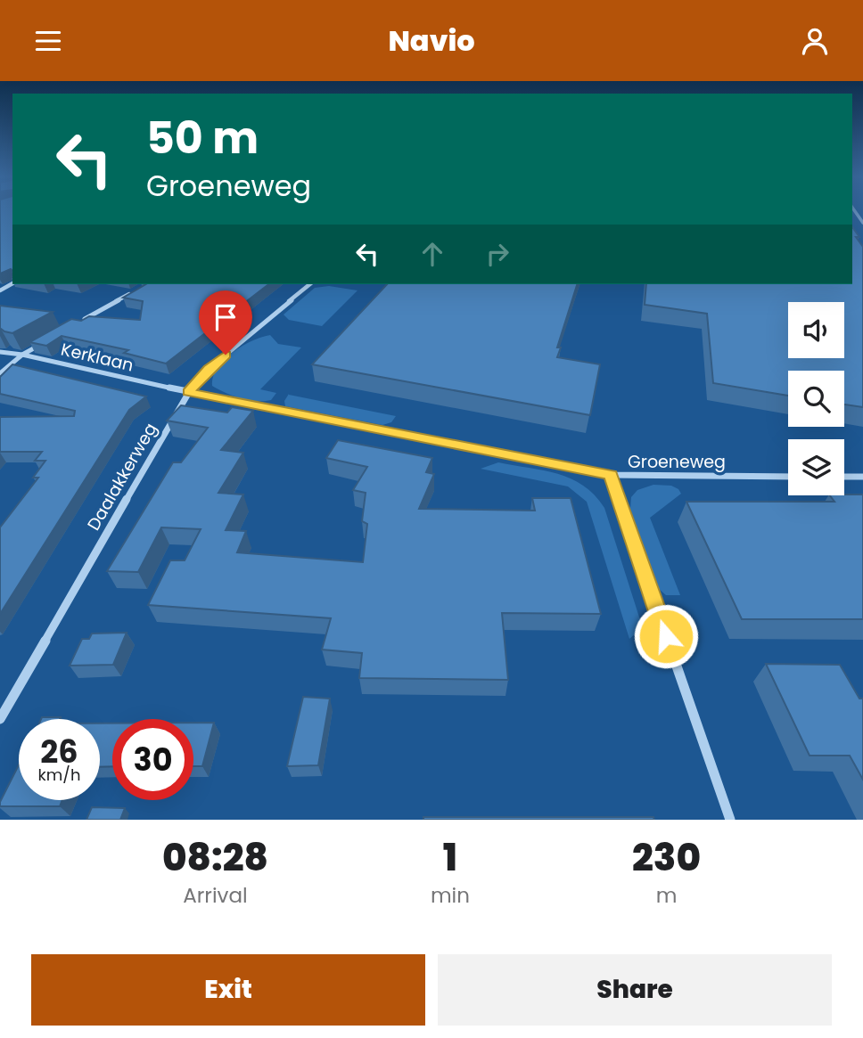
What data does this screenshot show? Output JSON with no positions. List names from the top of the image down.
{
  "streets": {
    "street": ["Kerklaan", "Groeneweg", "Daalakkerweg"]
  },
  "crossings": [
    ["Kerklaan", "Groeneweg"],
    ["Kerklaan", "Daalakkerweg"],
    ["Groeneweg", "Daalakkerweg"]
  ],
  "page": {
    "header": "Navio",
    "turn": ["50 m", "Groeneweg"],
    "speed": "26 km/h",
    "limit": "30",
    "eta": [
      "08:28",
      "Arrival",
      "1",
      "min",
      "230",
      "m"
    ],
    "buttons": ["Exit", "Share"]
  }
}
